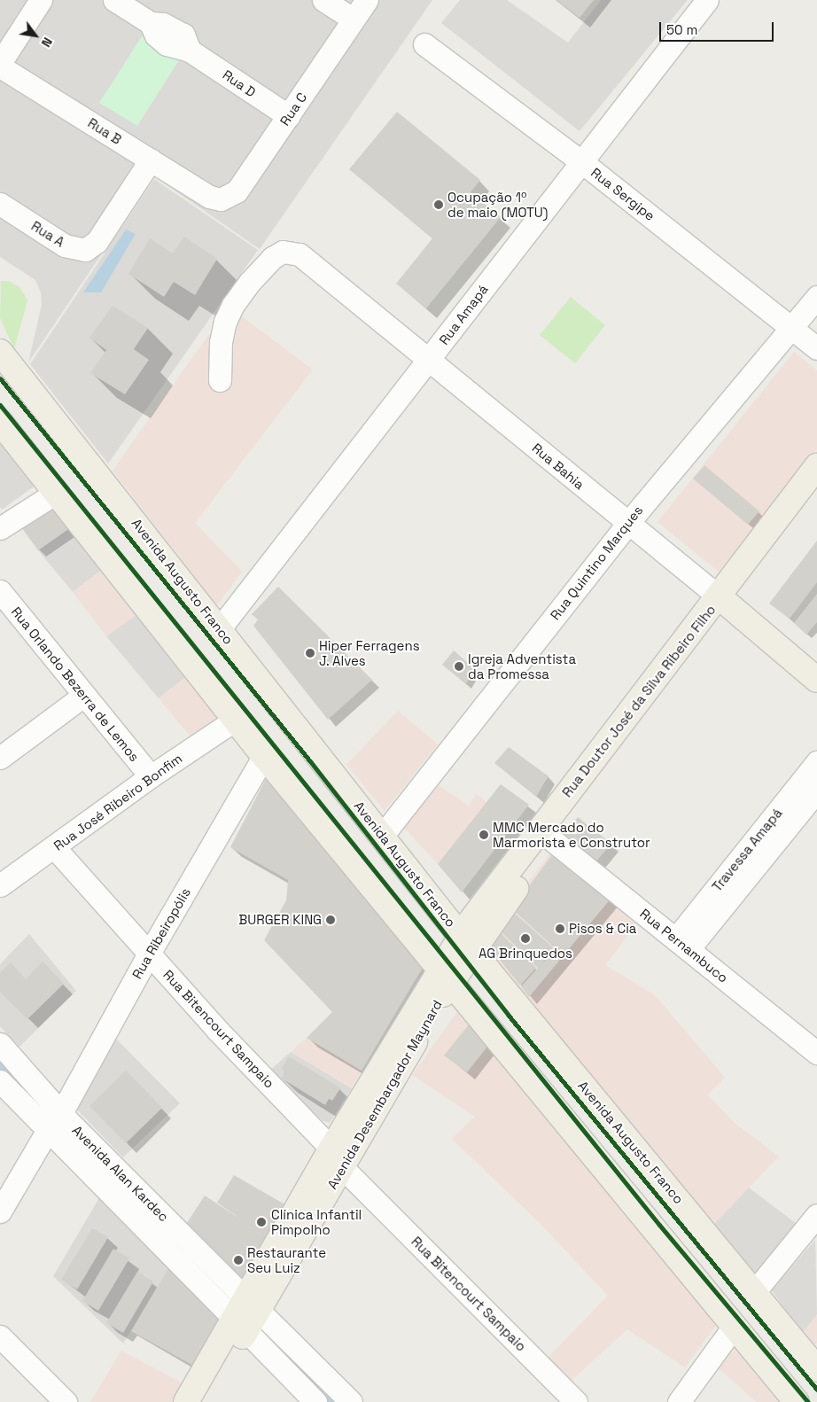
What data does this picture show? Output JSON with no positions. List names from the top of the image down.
{
  "streets": {
    "main road": [
      "Rua Bahia",
      "Avenida Augusto Franco",
      "Rua Doutor José da Silva Ribeiro Filho",
      "Avenida Desembargador Maynard"
    ],
    "street": [
      "Rua D",
      "Rua C",
      "Rua B",
      "Rua Sergipe",
      "Rua A",
      "Rua Amapá",
      "Rua Quintino Marques",
      "Rua Orlando Bezerra de Lemos",
      "Rua José Ribeiro Bonfim",
      "Travessa Amapá",
      "Rua Ribeiropólis",
      "Rua Pernambuco",
      "Rua Bitencourt Sampaio",
      "Avenida Alan Kardec"
    ]
  },
  "crossings": [
    ["Rua D", "Rua C"],
    ["Rua C", "Rua B"],
    ["Rua B", "Rua A"],
    ["Rua Sergipe", "Rua Amapá"],
    ["Rua Sergipe", "Rua Quintino Marques"],
    ["Rua Amapá", "Rua Bahia"],
    ["Rua Amapá", "Avenida Augusto Franco"],
    ["Rua Bahia", "Rua Quintino Marques"],
    ["Rua Bahia", "Rua Doutor José da Silva Ribeiro Filho"],
    ["Rua Quintino Marques", "Avenida Augusto Franco"],
    ["Avenida Augusto Franco", "Rua Doutor José da Silva Ribeiro Filho"],
    ["Avenida Augusto Franco", "Avenida Desembargador Maynard"],
    ["Rua Orlando Bezerra de Lemos", "Rua José Ribeiro Bonfim"],
    ["Rua Doutor José da Silva Ribeiro Filho", "Rua Pernambuco"],
    ["Rua Doutor José da Silva Ribeiro Filho", "Avenida Desembargador Maynard"],
    ["Rua José Ribeiro Bonfim", "Rua Bitencourt Sampaio"],
    ["Travessa Amapá", "Rua Pernambuco"],
    ["Rua Ribeiropólis", "Rua Bitencourt Sampaio"],
    ["Rua Ribeiropólis", "Avenida Alan Kardec"],
    ["Rua Bitencourt Sampaio", "Avenida Desembargador Maynard"],
    ["Avenida Desembargador Maynard", "Avenida Alan Kardec"]
  ],
  "places": [
    "Ocupação 1º de maio (MOTU)",
    "Hiper Ferragens J. Alves",
    "Igreja Adventista da Promessa",
    "MMC Mercado do Marmorista e Construtor",
    "BURGER KING",
    "Pisos & Cia",
    "AG Brinquedos",
    "Clínica Infantil Pimpolho",
    "Restaurante Seu Luiz"
  ],
  "scale_bar": "50 m",
  "north": "bottom right"
}
